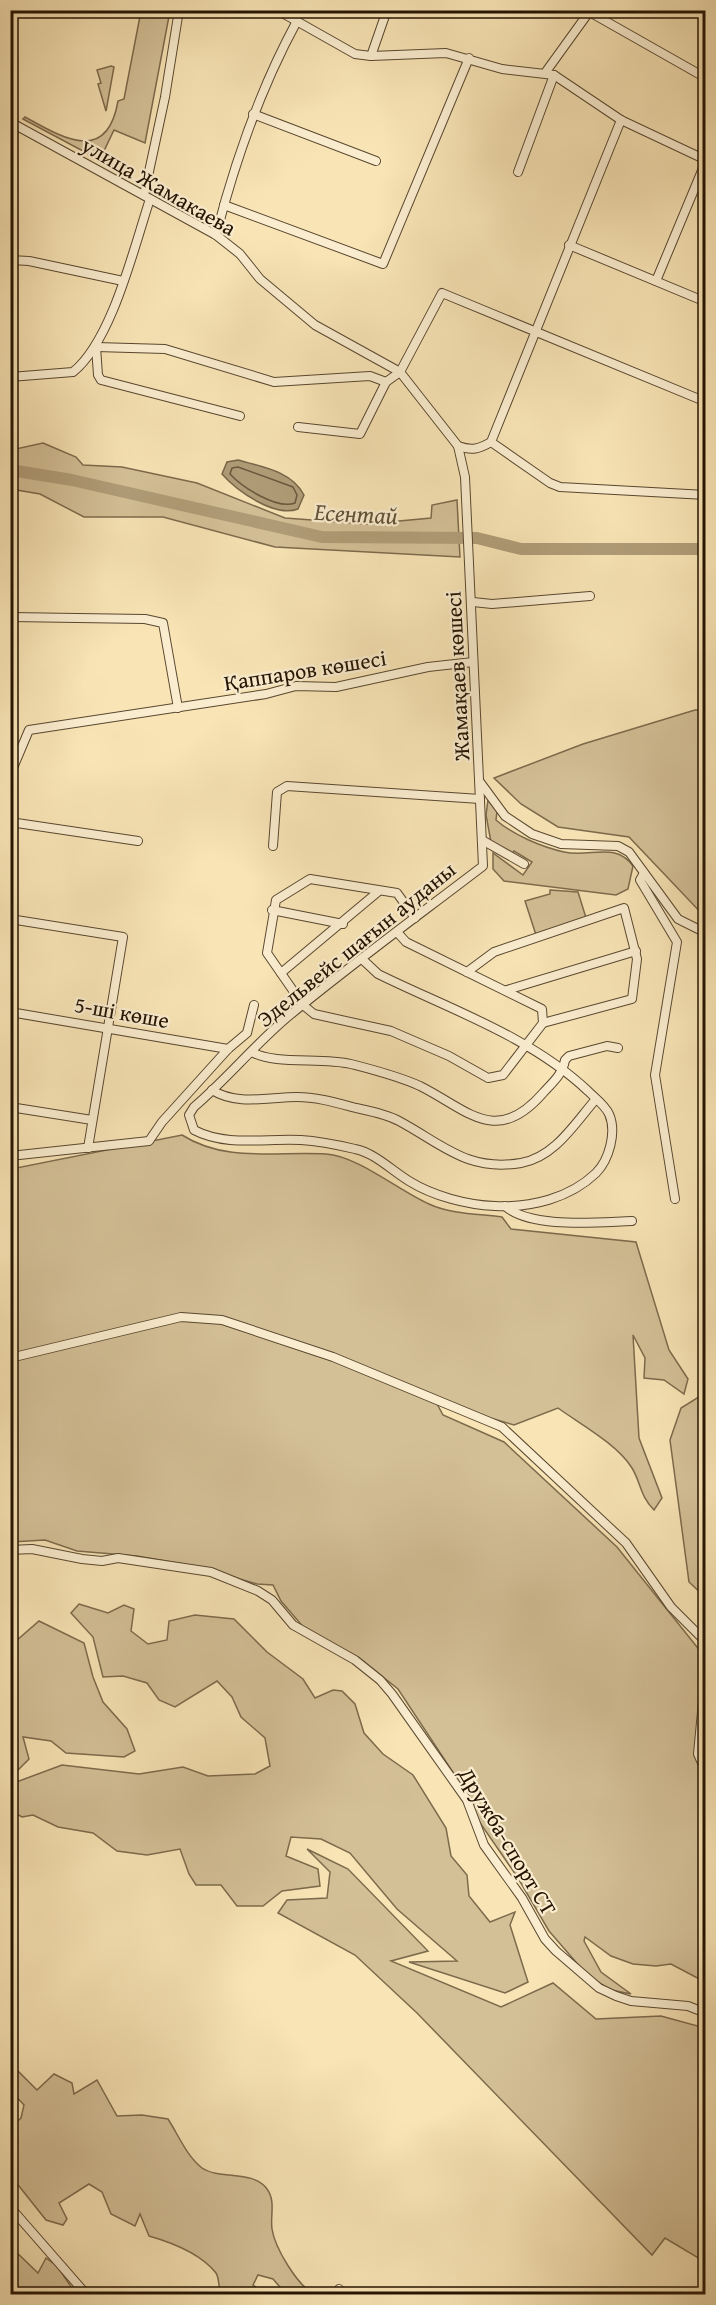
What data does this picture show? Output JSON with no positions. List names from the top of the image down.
{
  "streets": {
    "street": [
      "улица Жамакаева",
      "Қаппаров көшесі",
      "Жамақаев көшесі",
      "Эдельвейс шағын ауданы",
      "5-ші көше",
      "Дружба-спорт СТ"
    ]
  },
  "crossings": [
    ["Қаппаров көшесі", "Жамақаев көшесі"],
    ["Жамақаев көшесі", "Эдельвейс шағын ауданы"]
  ],
  "water": ["Есентай"]
}
